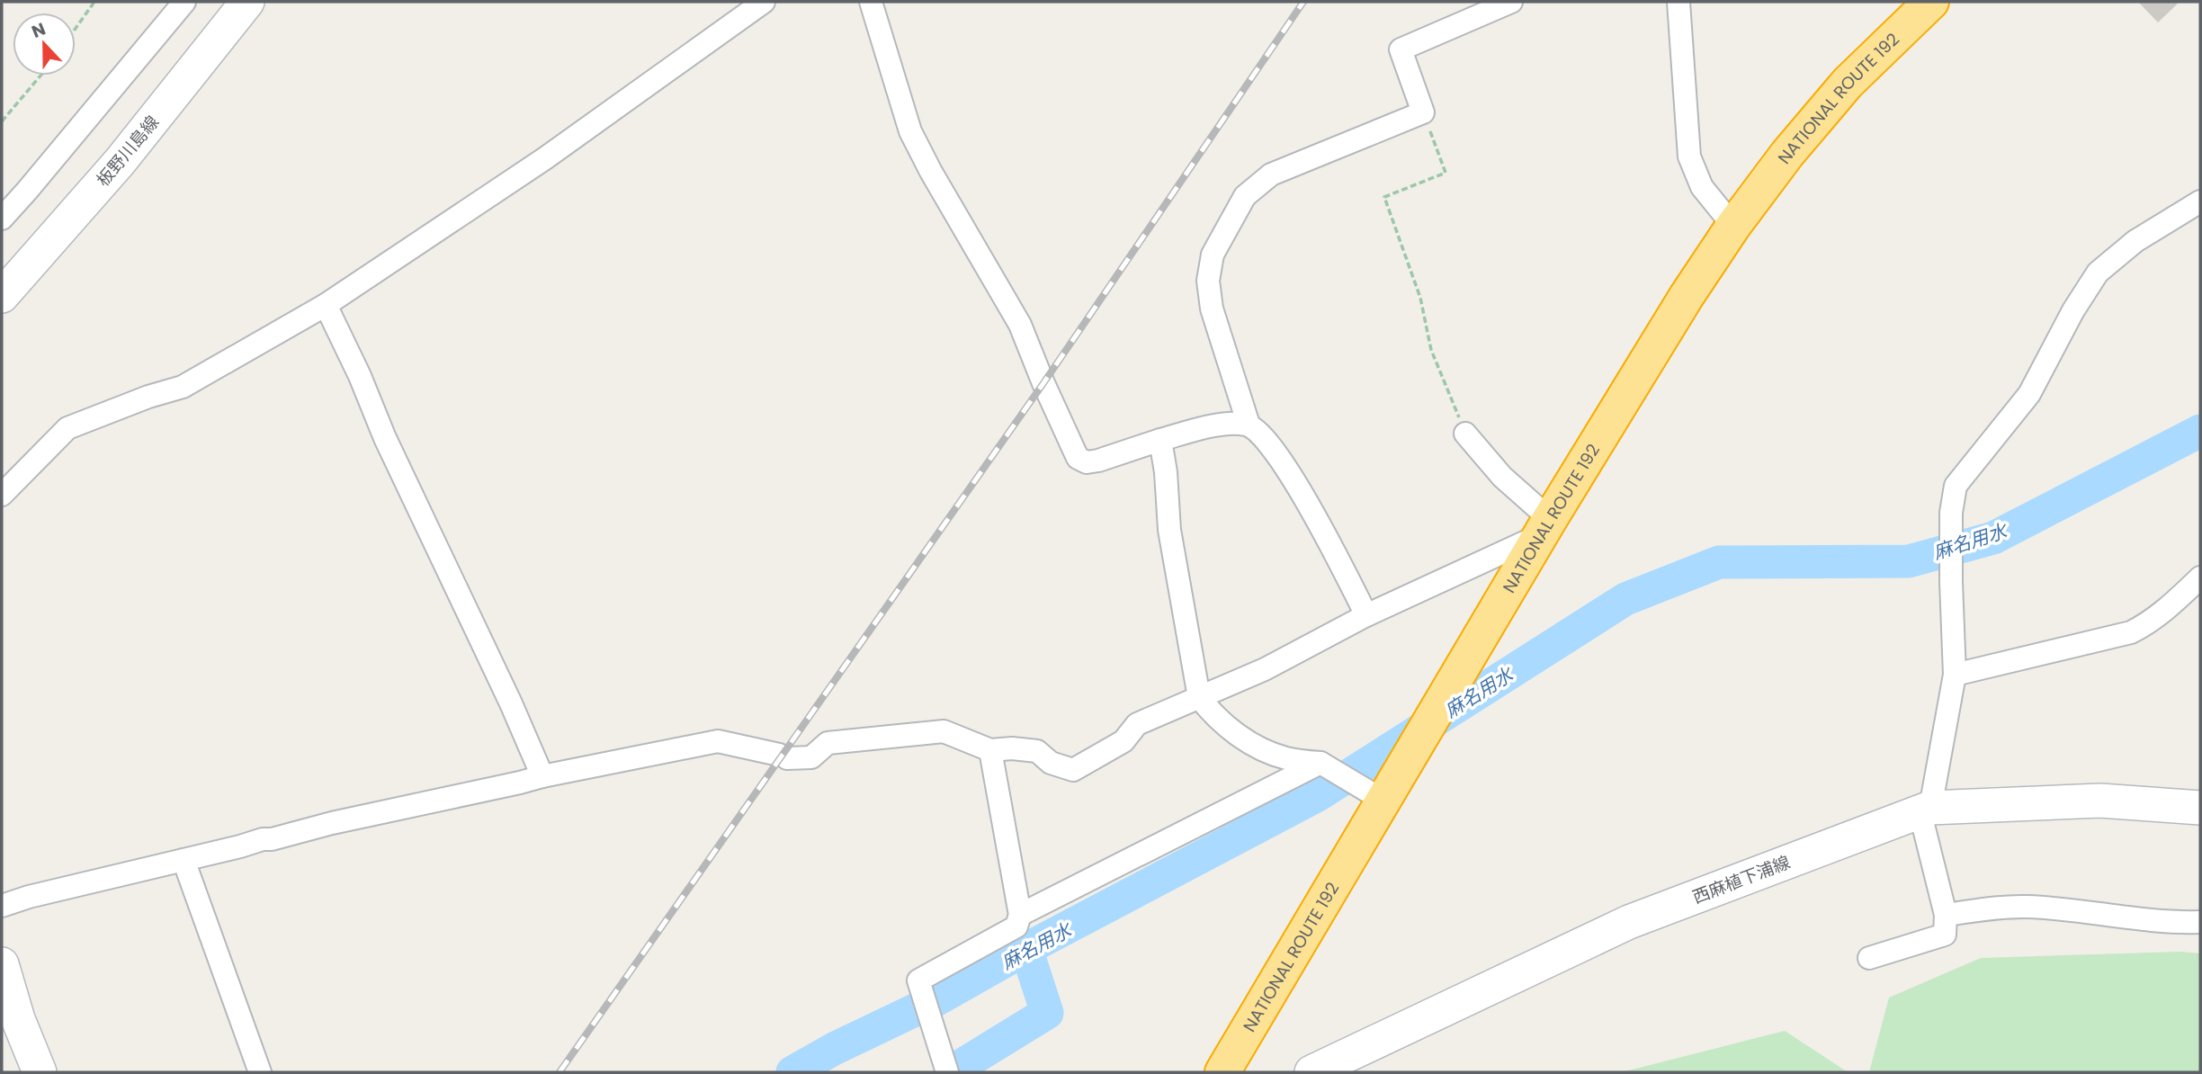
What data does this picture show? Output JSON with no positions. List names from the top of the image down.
{
  "streets": {
    "highway": ["NATIONAL ROUTE 192"],
    "main road": ["板野川島線", "西麻植下浦線"]
  },
  "water": ["麻名用水"],
  "north": "top"
}
